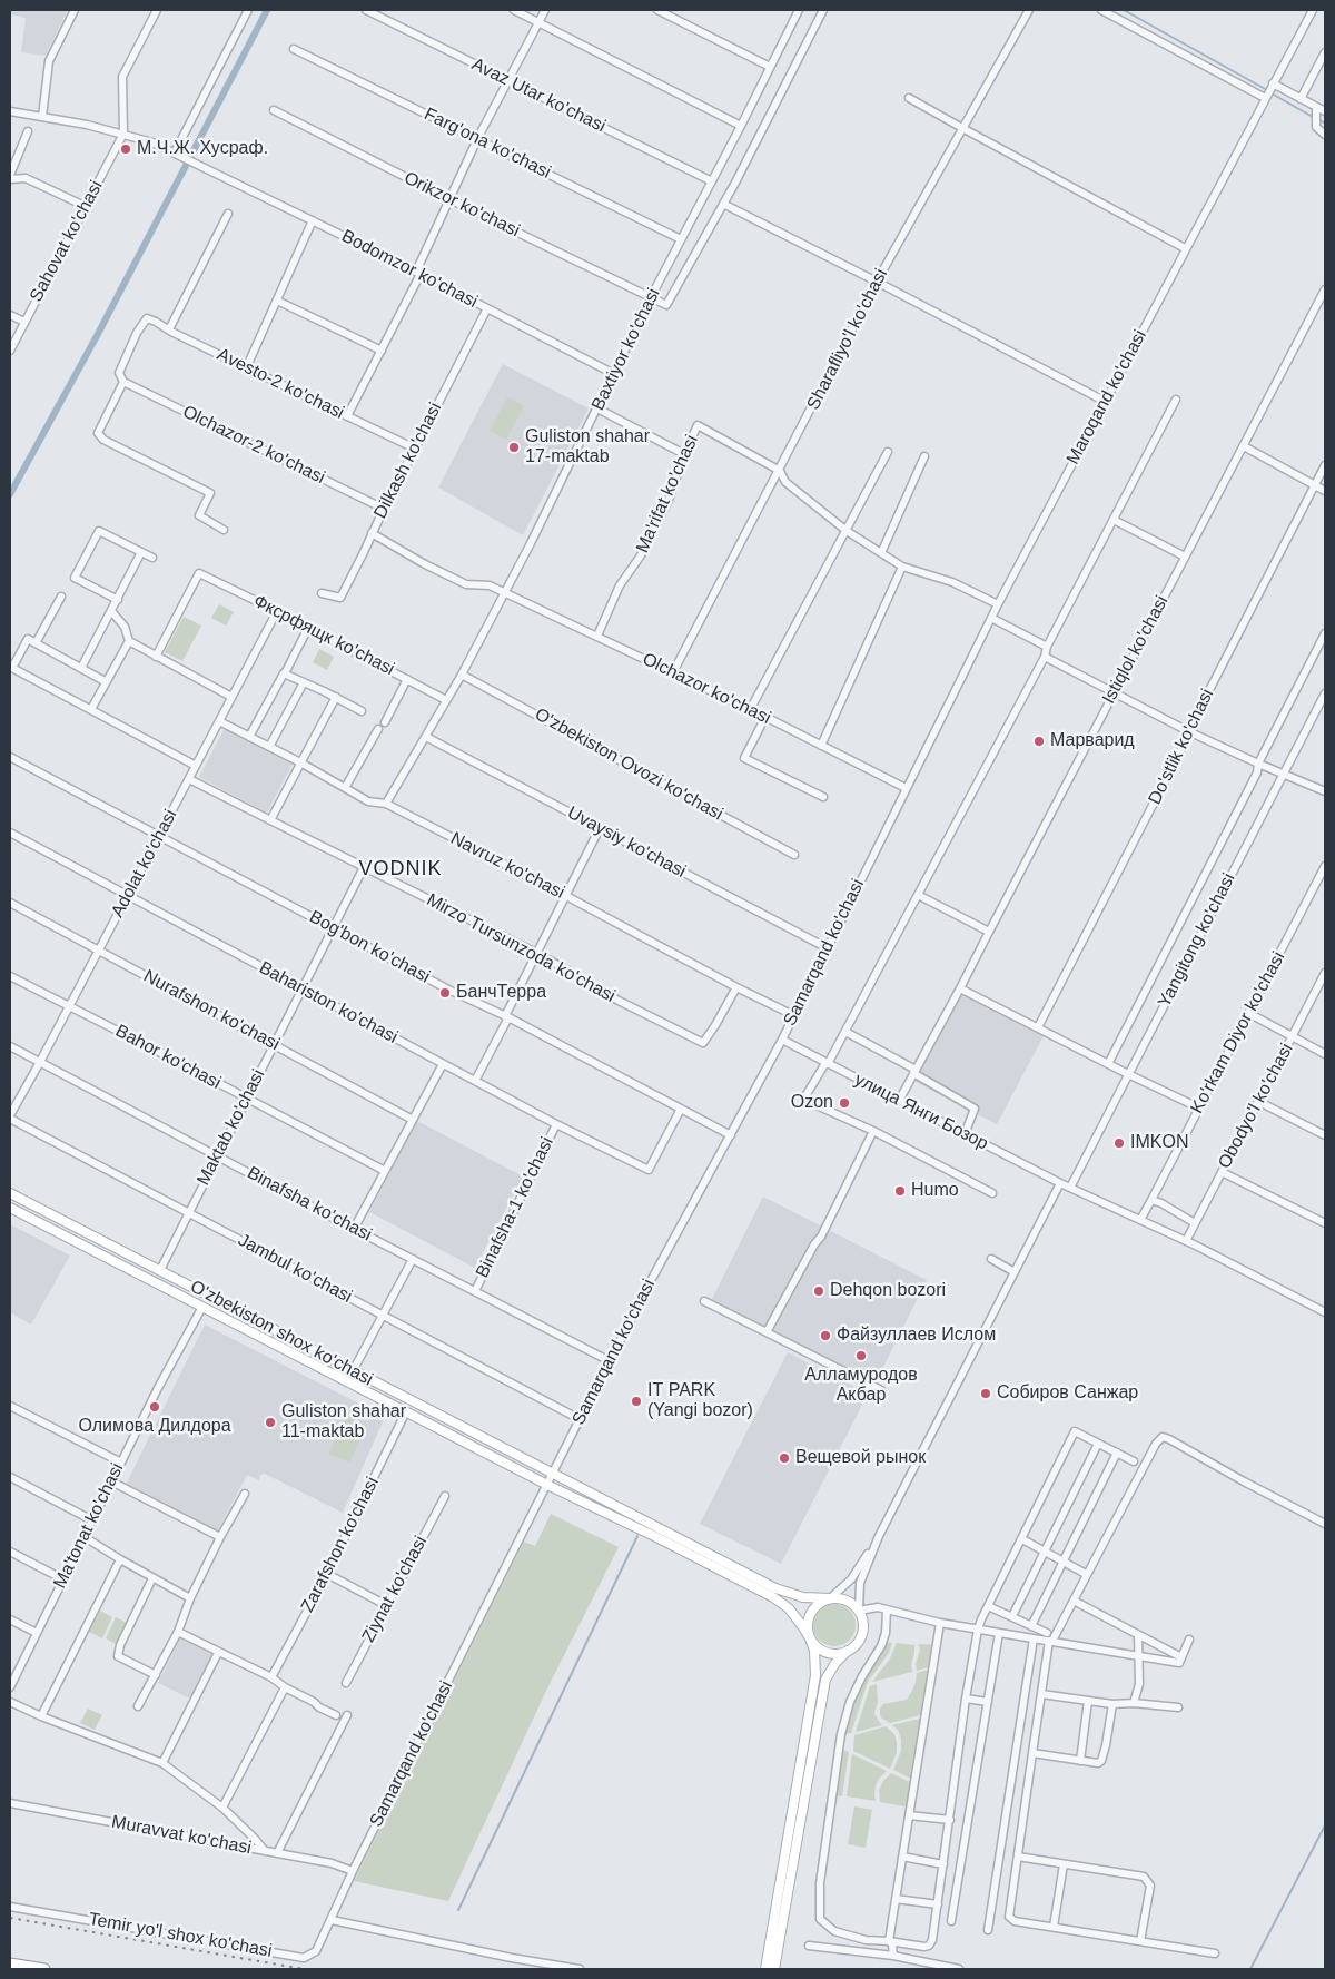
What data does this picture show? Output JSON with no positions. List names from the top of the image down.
{
  "streets": {
    "main road": ["O'zbekiston shox ko'chasi"],
    "street": [
      "Avaz Utar ko'chasi",
      "Farg'ona ko'chasi",
      "Orikzor ko'chasi",
      "Sahovat ko'chasi",
      "Bodomzor ko'chasi",
      "Sharafliyo'l ko'chasi",
      "Baxtiyor ko'chasi",
      "Avesto-2 ko'chasi",
      "Maroqand ko'chasi",
      "Olchazor-2 ko'chasi",
      "Dilkash ko'chasi",
      "Ma'rifat ko'chasi",
      "Фксрфящк ko'chasi",
      "Istiqlol ko'chasi",
      "Olchazor ko'chasi",
      "Do'stlik ko'chasi",
      "O'zbekiston Ovozi ko'chasi",
      "Uvaysiy ko'chasi",
      "Adolat ko'chasi",
      "Navruz ko'chasi",
      "Yangitong ko'chasi",
      "Bog'bon ko'chasi",
      "Mirzo Tursunzoda ko'chasi",
      "Samarqand ko'chasi",
      "Bahariston ko'chasi",
      "Nurafshon ko'chasi",
      "Ko'rkam Diyor ko'chasi",
      "Bahor ko'chasi",
      "Obodyo'l ko'chasi",
      "улица Янги Бозор",
      "Maktab ko'chasi",
      "Binafsha ko'chasi",
      "Binafsha-1 ko'chasi",
      "Jambul ko'chasi",
      "Ma'tonat ko'chasi",
      "Zarafshon ko'chasi",
      "Ziynat ko'chasi",
      "Muravvat ko'chasi",
      "Temir yo'l shox ko'chasi"
    ]
  },
  "crossings": [
    ["Avaz Utar ko'chasi", "Baxtiyor ko'chasi"],
    ["Farg'ona ko'chasi", "Baxtiyor ko'chasi"],
    ["Orikzor ko'chasi", "Baxtiyor ko'chasi"],
    ["Bodomzor ko'chasi", "Baxtiyor ko'chasi"],
    ["Bodomzor ko'chasi", "Dilkash ko'chasi"],
    ["Sharafliyo'l ko'chasi", "Ma'rifat ko'chasi"],
    ["Sharafliyo'l ko'chasi", "Olchazor ko'chasi"],
    ["Baxtiyor ko'chasi", "Фксрфящк ko'chasi"],
    ["Baxtiyor ko'chasi", "Olchazor ko'chasi"],
    ["Baxtiyor ko'chasi", "O'zbekiston Ovozi ko'chasi"],
    ["Baxtiyor ko'chasi", "Uvaysiy ko'chasi"],
    ["Baxtiyor ko'chasi", "Navruz ko'chasi"],
    ["Avesto-2 ko'chasi", "Olchazor-2 ko'chasi"],
    ["Avesto-2 ko'chasi", "Dilkash ko'chasi"],
    ["Maroqand ko'chasi", "Ma'rifat ko'chasi"],
    ["Maroqand ko'chasi", "Olchazor ko'chasi"],
    ["Maroqand ko'chasi", "Samarqand ko'chasi"],
    ["Olchazor-2 ko'chasi", "Dilkash ko'chasi"],
    ["Dilkash ko'chasi", "Olchazor ko'chasi"],
    ["Ma'rifat ko'chasi", "Olchazor ko'chasi"],
    ["Фксрфящк ko'chasi", "Adolat ko'chasi"],
    ["Istiqlol ko'chasi", "улица Янги Бозор"],
    ["Olchazor ko'chasi", "Samarqand ko'chasi"],
    ["Uvaysiy ko'chasi", "Samarqand ko'chasi"],
    ["Adolat ko'chasi", "Navruz ko'chasi"],
    ["Adolat ko'chasi", "Bog'bon ko'chasi"],
    ["Adolat ko'chasi", "Mirzo Tursunzoda ko'chasi"],
    ["Adolat ko'chasi", "Bahariston ko'chasi"],
    ["Adolat ko'chasi", "Nurafshon ko'chasi"],
    ["Adolat ko'chasi", "Bahor ko'chasi"],
    ["Adolat ko'chasi", "Binafsha ko'chasi"],
    ["Adolat ko'chasi", "Jambul ko'chasi"],
    ["Navruz ko'chasi", "Mirzo Tursunzoda ko'chasi"],
    ["Navruz ko'chasi", "Samarqand ko'chasi"],
    ["Yangitong ko'chasi", "улица Янги Бозор"],
    ["Bog'bon ko'chasi", "Samarqand ko'chasi"],
    ["Bog'bon ko'chasi", "Bahariston ko'chasi"],
    ["Bog'bon ko'chasi", "Maktab ko'chasi"],
    ["Mirzo Tursunzoda ko'chasi", "Maktab ko'chasi"],
    ["Samarqand ko'chasi", "улица Янги Бозор"],
    ["Samarqand ko'chasi", "Binafsha ko'chasi"],
    ["Samarqand ko'chasi", "Jambul ko'chasi"],
    ["Samarqand ko'chasi", "O'zbekiston shox ko'chasi"],
    ["Samarqand ko'chasi", "Muravvat ko'chasi"],
    ["Samarqand ko'chasi", "Temir yo'l shox ko'chasi"],
    ["Bahariston ko'chasi", "Maktab ko'chasi"],
    ["Bahariston ko'chasi", "Binafsha-1 ko'chasi"],
    ["Nurafshon ko'chasi", "Maktab ko'chasi"],
    ["Ko'rkam Diyor ko'chasi", "улица Янги Бозор"],
    ["Bahor ko'chasi", "Maktab ko'chasi"],
    ["Obodyo'l ko'chasi", "улица Янги Бозор"],
    ["Maktab ko'chasi", "Binafsha ko'chasi"],
    ["Maktab ko'chasi", "Jambul ko'chasi"],
    ["Maktab ko'chasi", "O'zbekiston shox ko'chasi"],
    ["Binafsha ko'chasi", "Binafsha-1 ko'chasi"],
    ["O'zbekiston shox ko'chasi", "Ma'tonat ko'chasi"],
    ["O'zbekiston shox ko'chasi", "Zarafshon ko'chasi"]
  ],
  "districts": ["VODNIK"],
  "places": [
    "М.Ч.Ж. Хусраф.",
    "Guliston shahar 17-maktab",
    "Марварид",
    "БанчТерра",
    "Ozon",
    "IMKON",
    "Humo",
    "Dehqon bozori",
    "Файзуллаев Ислом",
    "Алламуродов Акбар",
    "Собиров Санжар",
    "IT PARK (Yangi bozor)",
    "Олимова Дилдора",
    "Guliston shahar 11-maktab",
    "Вещевой рынок"
  ]
}
